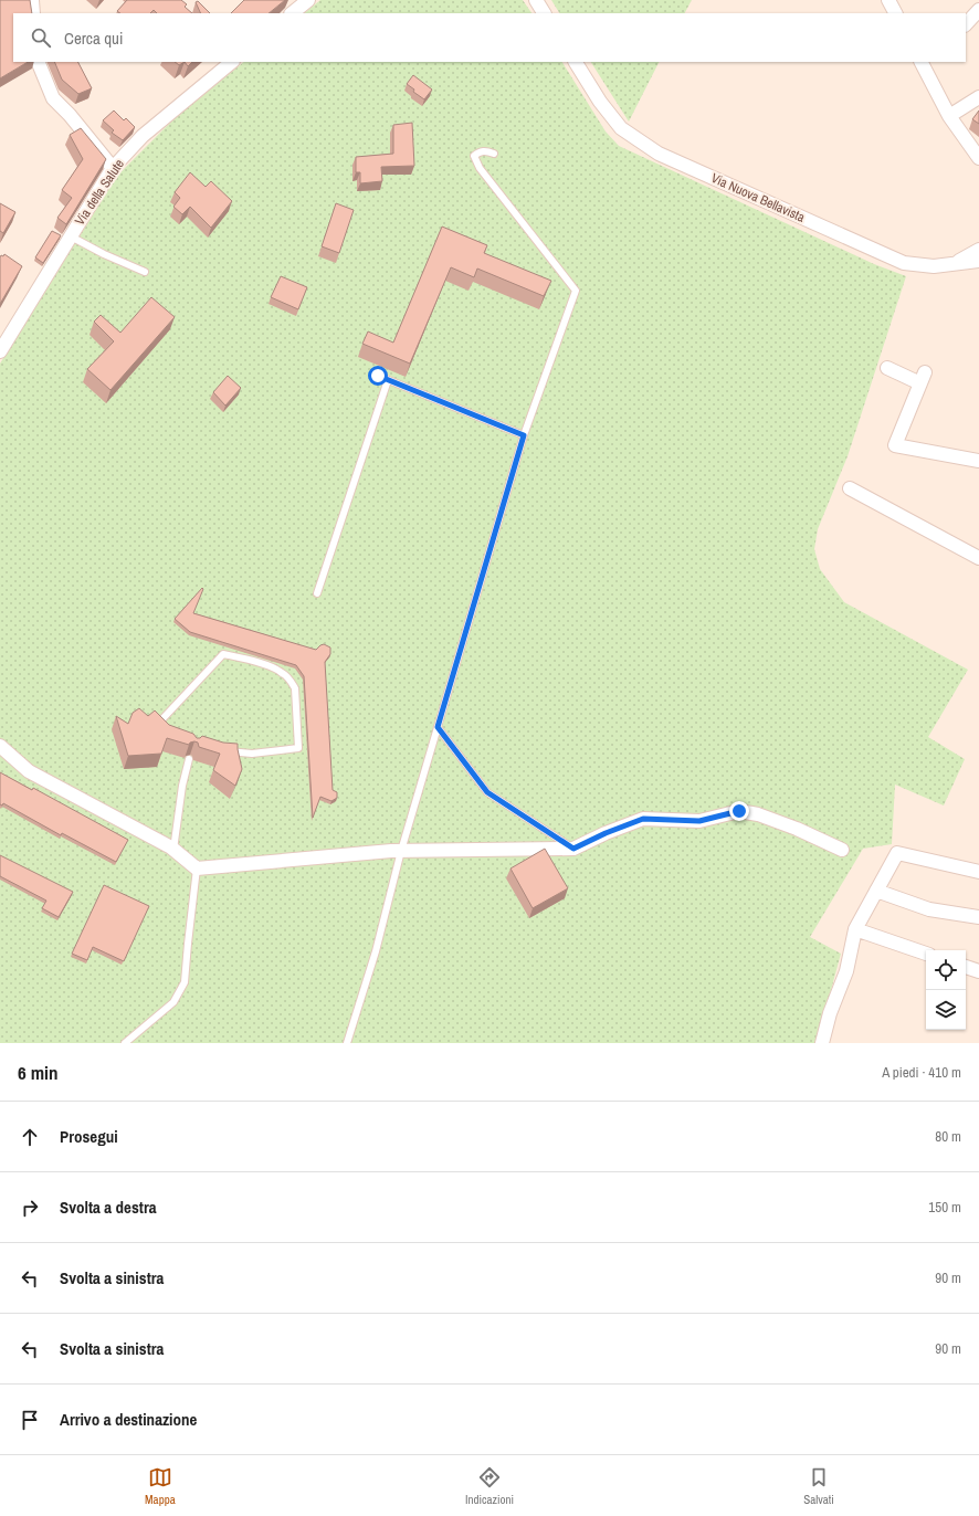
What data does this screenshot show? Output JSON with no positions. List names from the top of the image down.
{
  "streets": {
    "street": ["Via della Salute", "Via Nuova Bellavista"]
  },
  "page": {
    "search": "Cerca qui",
    "heading": ["6 min", "A piedi · 410 m"],
    "list": [
      ["Prosegui", "80 m"],
      ["Svolta a destra", "150 m"],
      ["Svolta a sinistra", "90 m"],
      ["Svolta a sinistra", "90 m"],
      "Arrivo a destinazione"
    ],
    "nav": ["Mappa", "Indicazioni", "Salvati"]
  }
}
